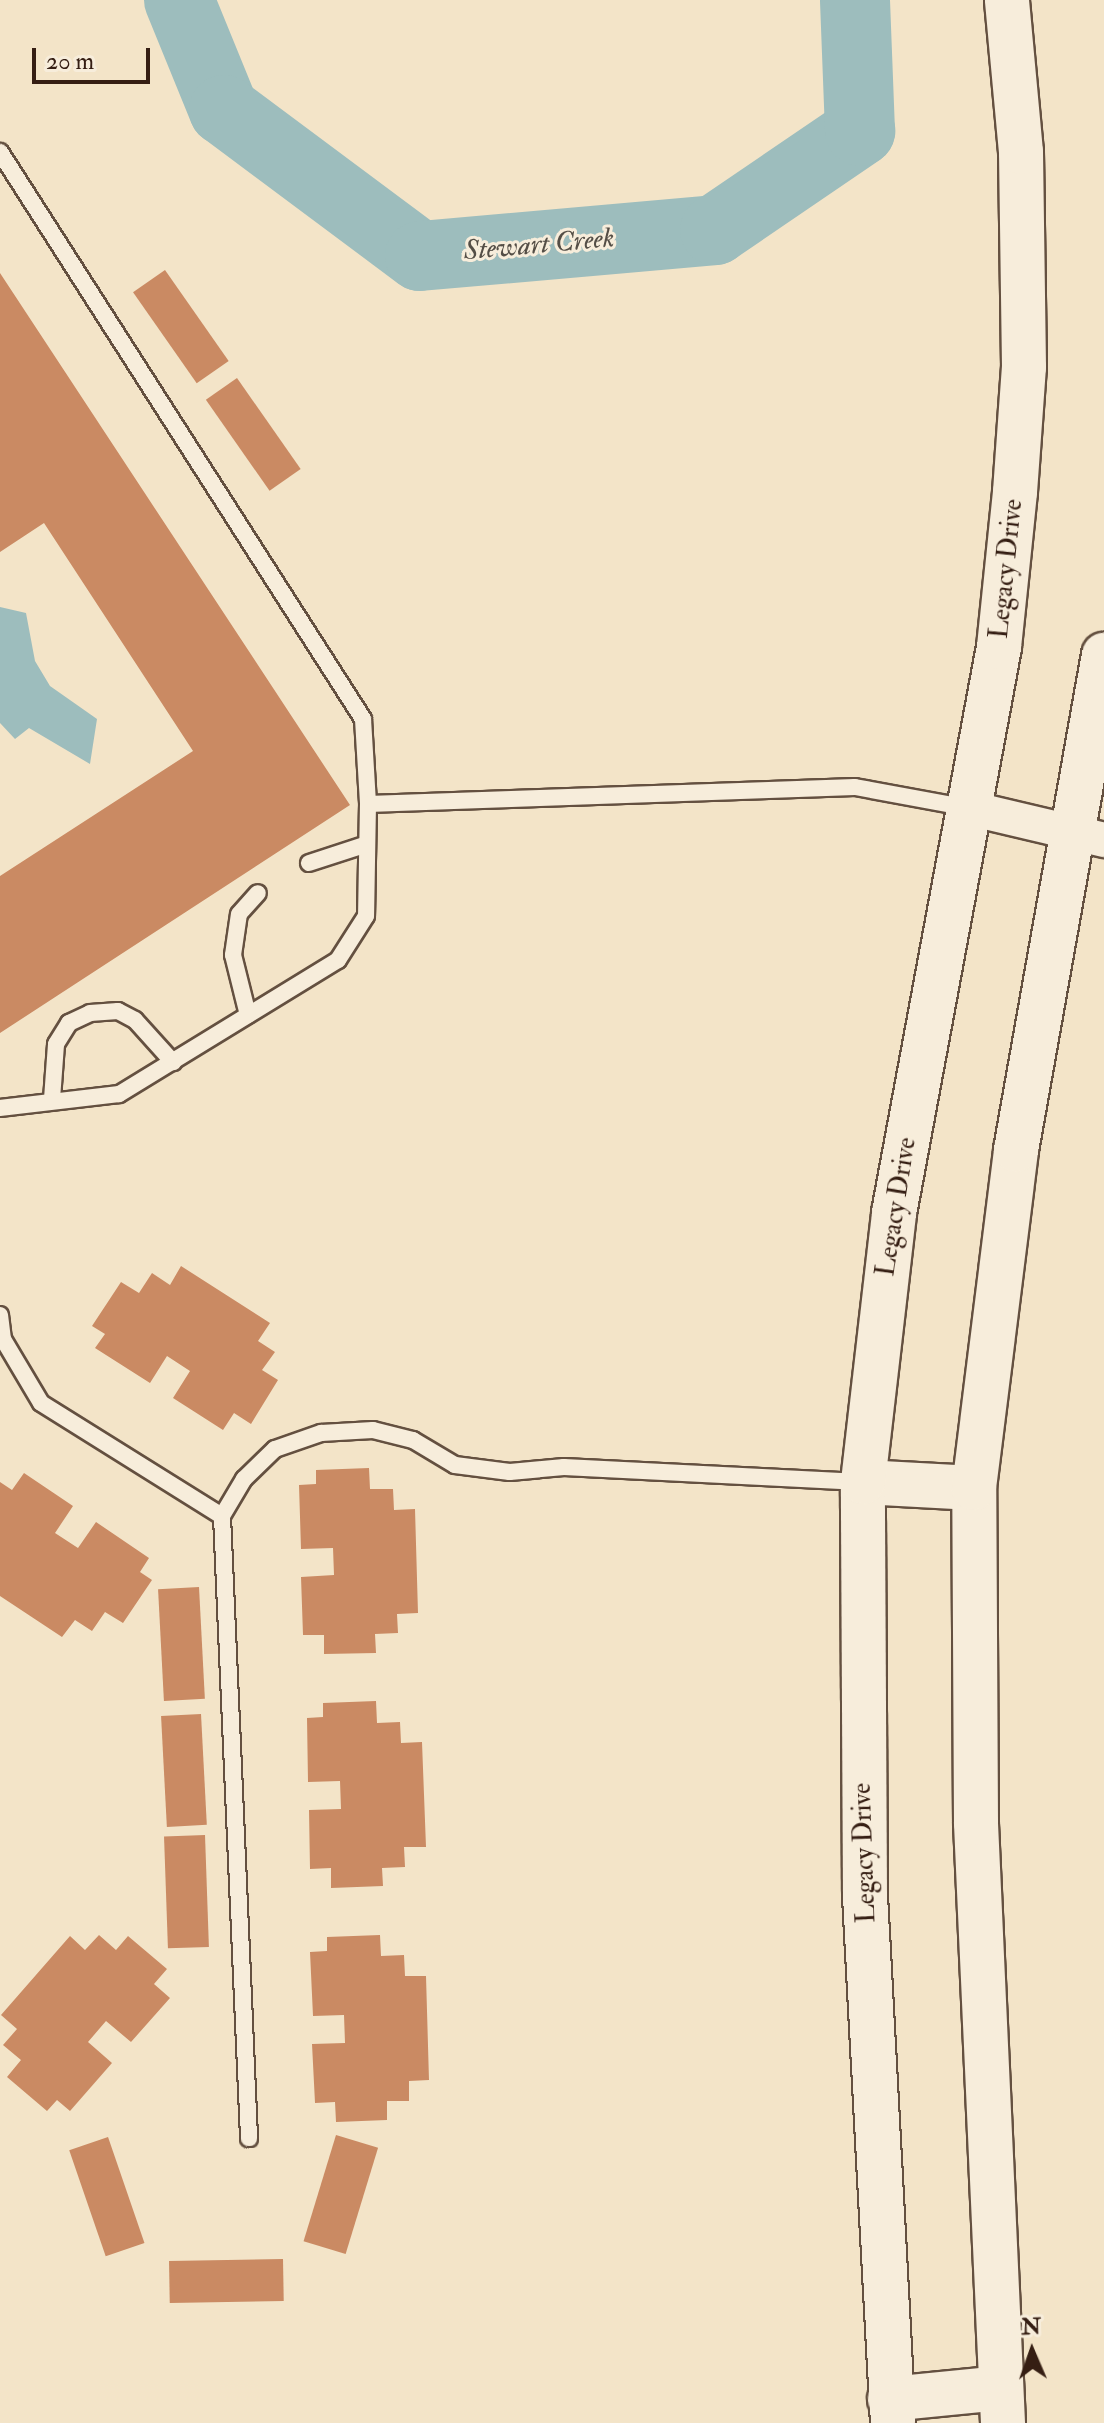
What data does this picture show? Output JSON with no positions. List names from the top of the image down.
{
  "streets": {
    "main road": ["Legacy Drive"]
  },
  "water": ["Stewart Creek"],
  "scale_bar": "20 m",
  "north": "top"
}
